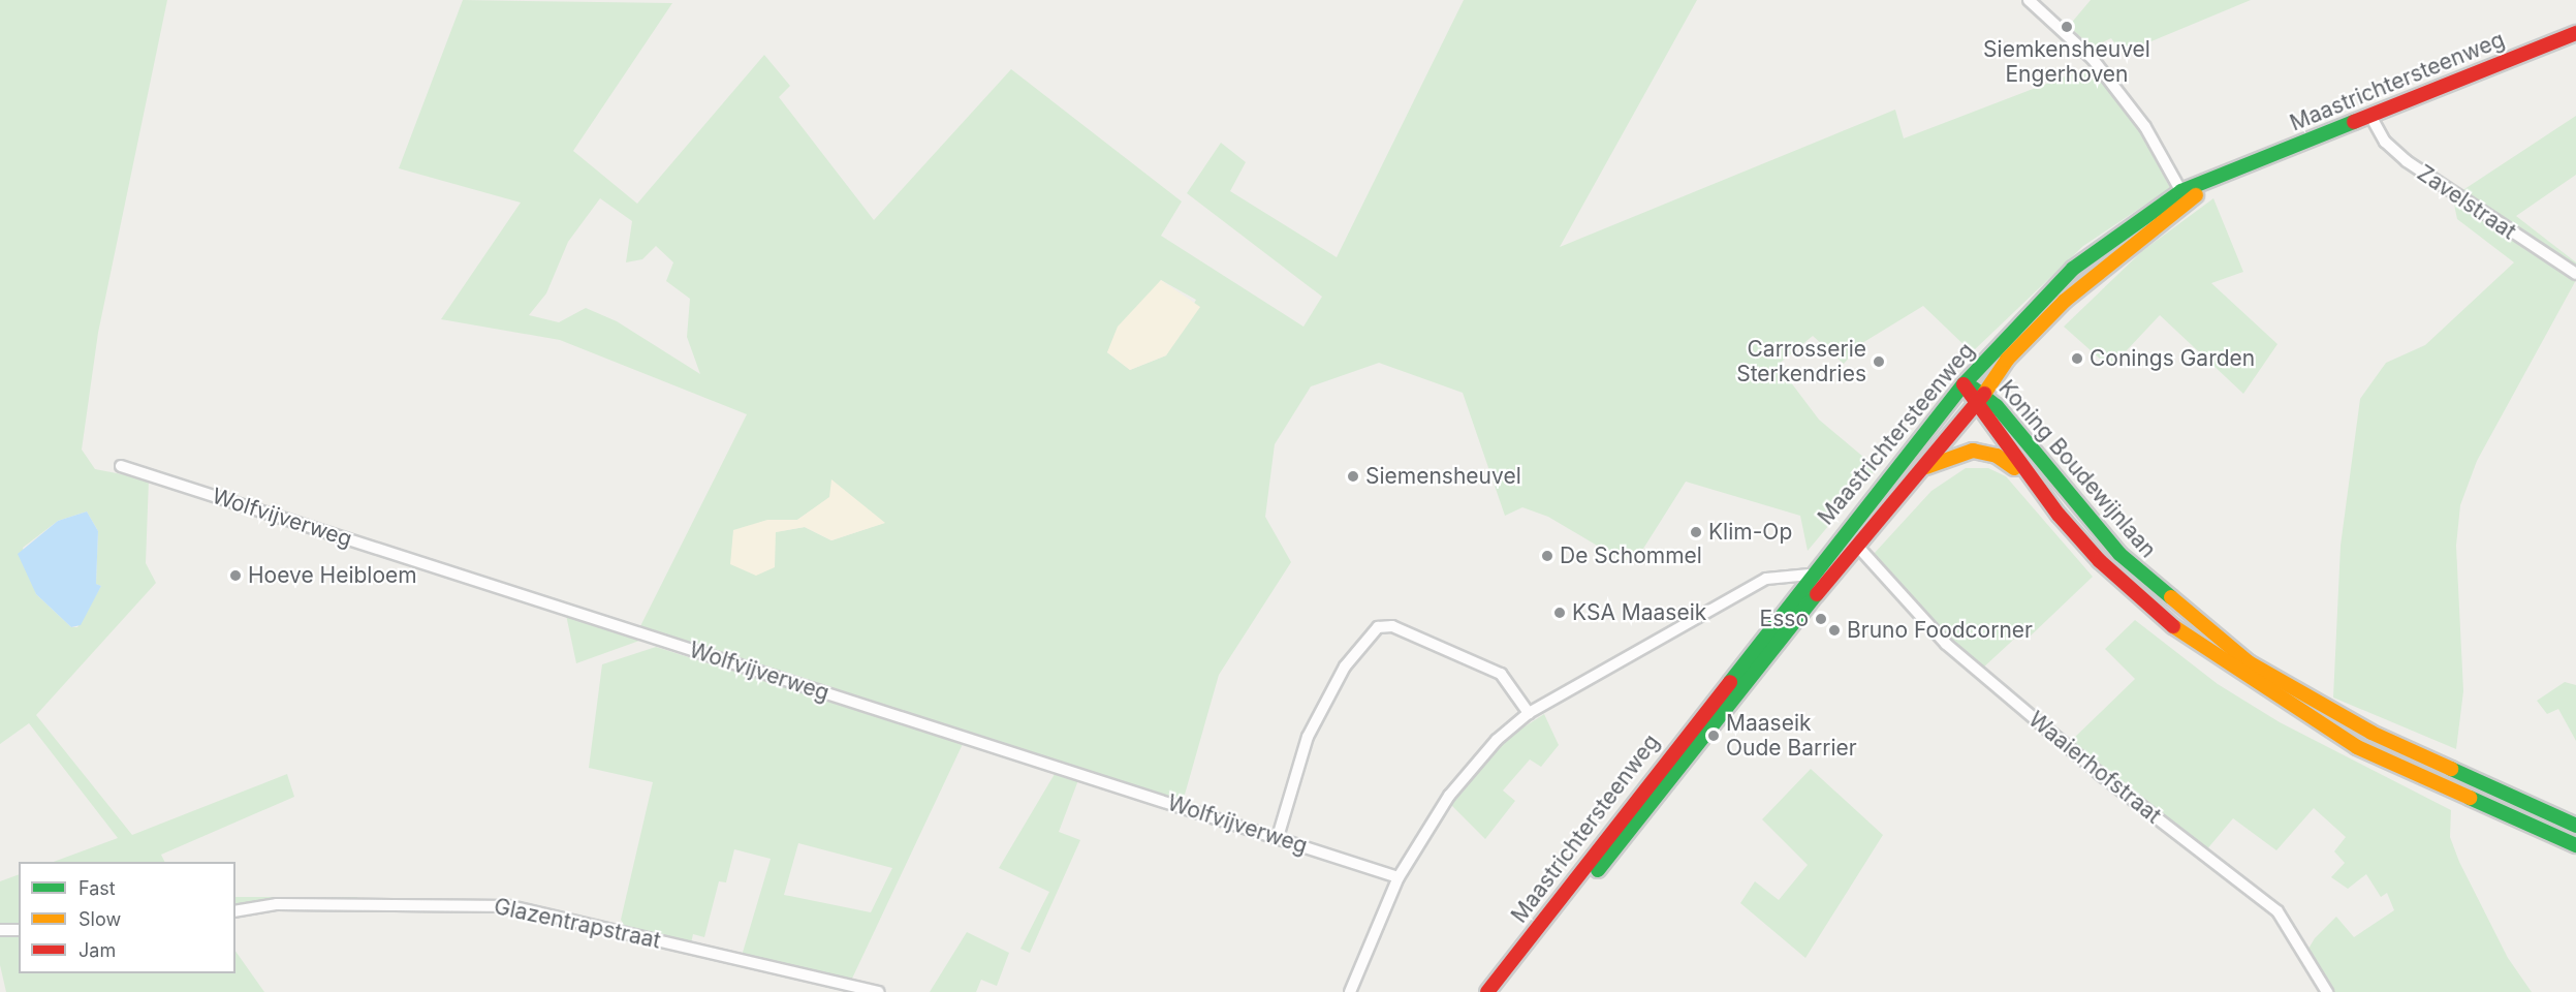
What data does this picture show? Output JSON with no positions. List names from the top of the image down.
{
  "streets": {
    "main road": ["Maastrichtersteenweg", "Koning Boudewijnlaan"],
    "street": [
      "Zavelstraat",
      "Wolfvijverweg",
      "Waaierhofstraat",
      "Glazentrapstraat"
    ]
  },
  "crossings": [
    ["Maastrichtersteenweg", "Zavelstraat"],
    ["Maastrichtersteenweg", "Koning Boudewijnlaan"],
    ["Maastrichtersteenweg", "Waaierhofstraat"]
  ],
  "places": [
    "Siemkensheuvel Engerhoven",
    "Conings Garden",
    "Carrosserie Sterkendries",
    "Siemensheuvel",
    "Klim-Op",
    "De Schommel",
    "Hoeve Heibloem",
    "KSA Maaseik",
    "Esso",
    "Bruno Foodcorner",
    "Maaseik Oude Barrier"
  ],
  "legend": ["Fast", "Slow", "Jam"]
}
